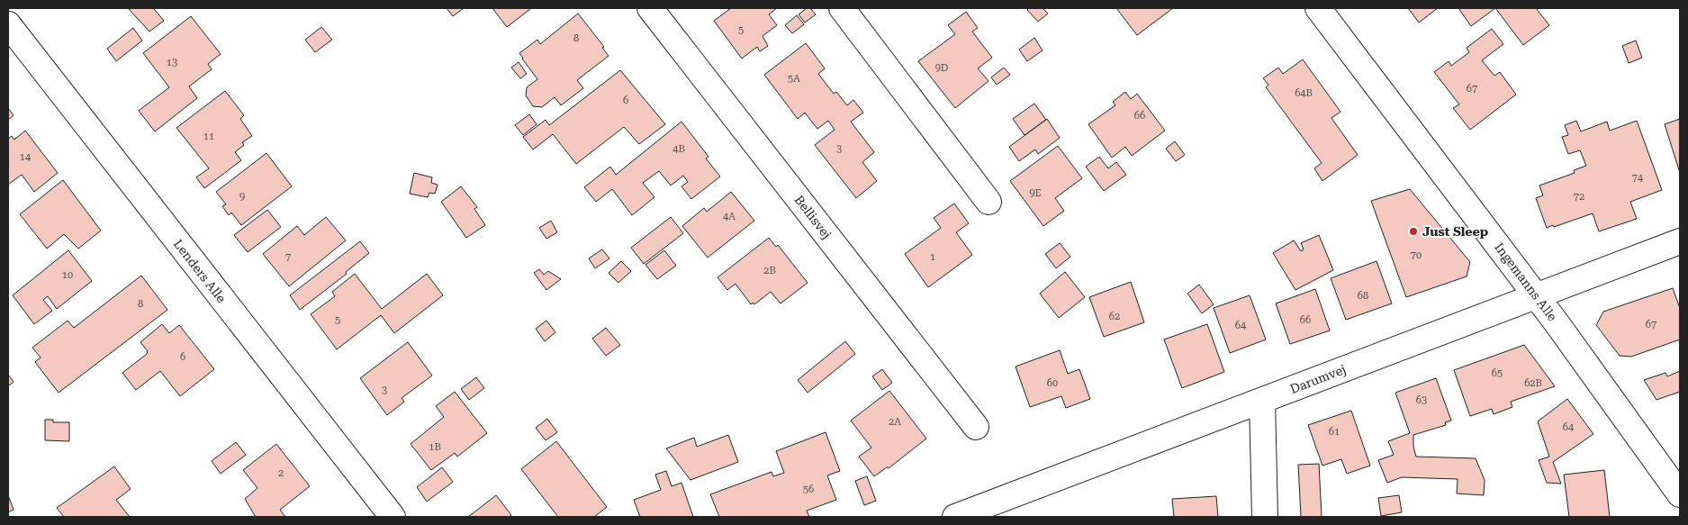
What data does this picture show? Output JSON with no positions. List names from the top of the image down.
{
  "streets": {
    "street": [
      "Bellisvej",
      "Lenders Alle",
      "Ingemanns Alle",
      "Darumvej"
    ]
  },
  "crossings": [
    ["Ingemanns Alle", "Darumvej"]
  ],
  "places": ["Just Sleep"],
  "house_numbers": [
    "5",
    "8",
    "13",
    "9D",
    "5A",
    "67",
    "64B",
    "6",
    "66",
    "11",
    "4B",
    "3",
    "14",
    "74",
    "9E",
    "9",
    "72",
    "4A",
    "70",
    "7",
    "1",
    "2B",
    "10",
    "68",
    "8",
    "62",
    "5",
    "66",
    "67",
    "64",
    "6",
    "65",
    "60",
    "62B",
    "3",
    "63",
    "2A",
    "64",
    "61",
    "1B",
    "2",
    "56"
  ]
}
